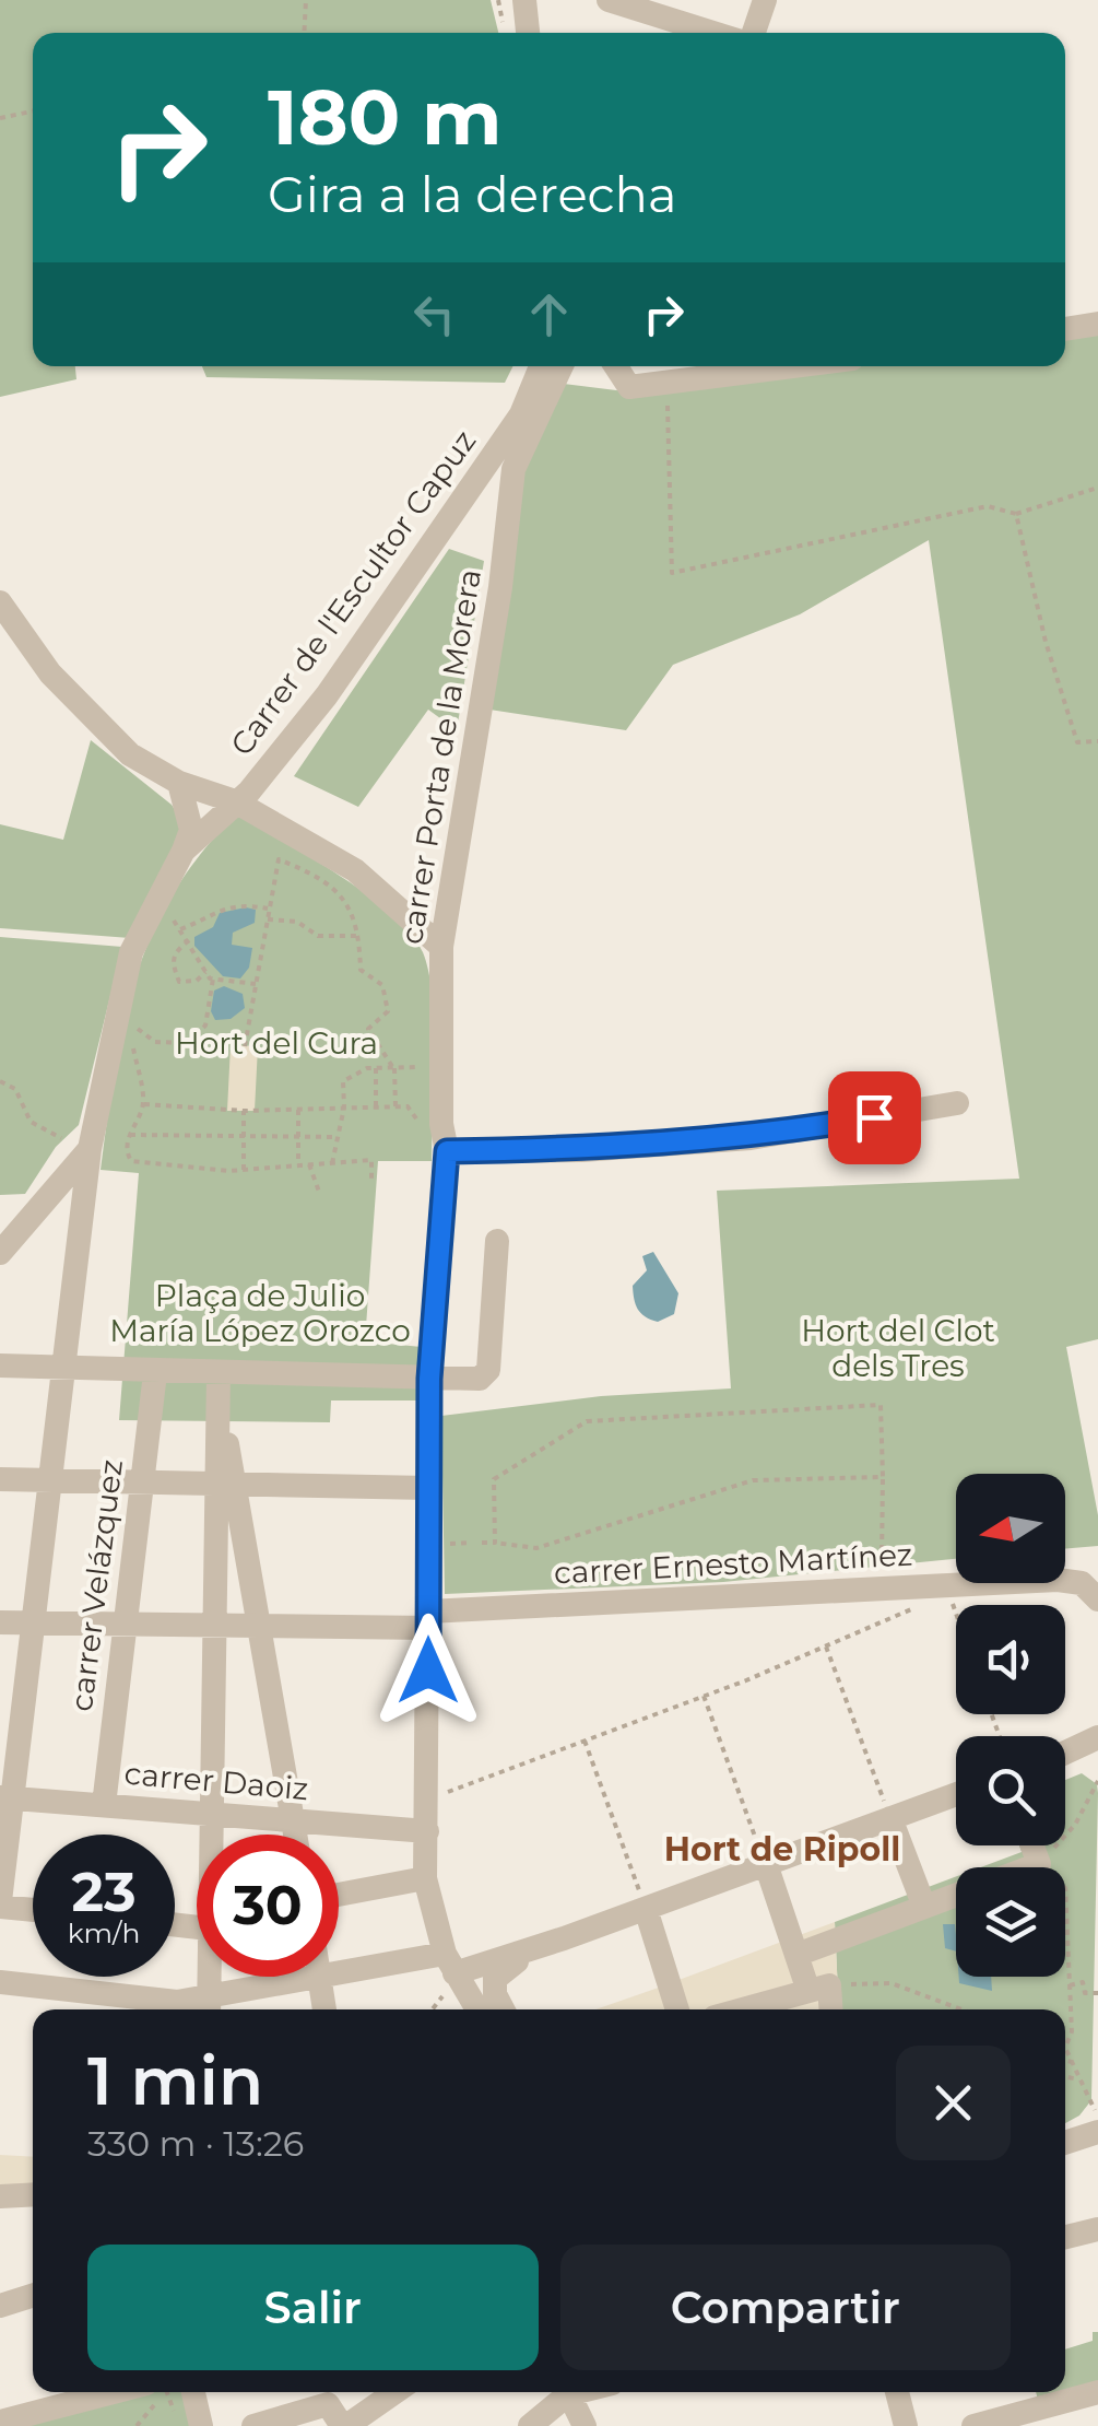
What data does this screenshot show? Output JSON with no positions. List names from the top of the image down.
{
  "streets": {
    "street": [
      "Carrer de l'Escultor Capuz",
      "carrer Porta de la Morera",
      "carrer Ernesto Martínez",
      "carrer Velázquez",
      "carrer Daoiz"
    ]
  },
  "crossings": [
    ["carrer Porta de la Morera", "carrer Ernesto Martínez"],
    ["carrer Porta de la Morera", "carrer Daoiz"],
    ["carrer Ernesto Martínez", "carrer Velázquez"],
    ["carrer Velázquez", "carrer Daoiz"]
  ],
  "districts": ["Hort de Ripoll"],
  "parks": ["Hort del Cura", "Plaça de Julio María López Orozco", "Hort del Clot dels Tres"],
  "north": "left",
  "page": {
    "turn": ["180 m", "Gira a la derecha"],
    "speed": "23 km/h",
    "limit": "30",
    "heading": ["1 min", "330 m · 13:26"],
    "buttons": ["Salir", "Compartir"]
  }
}
